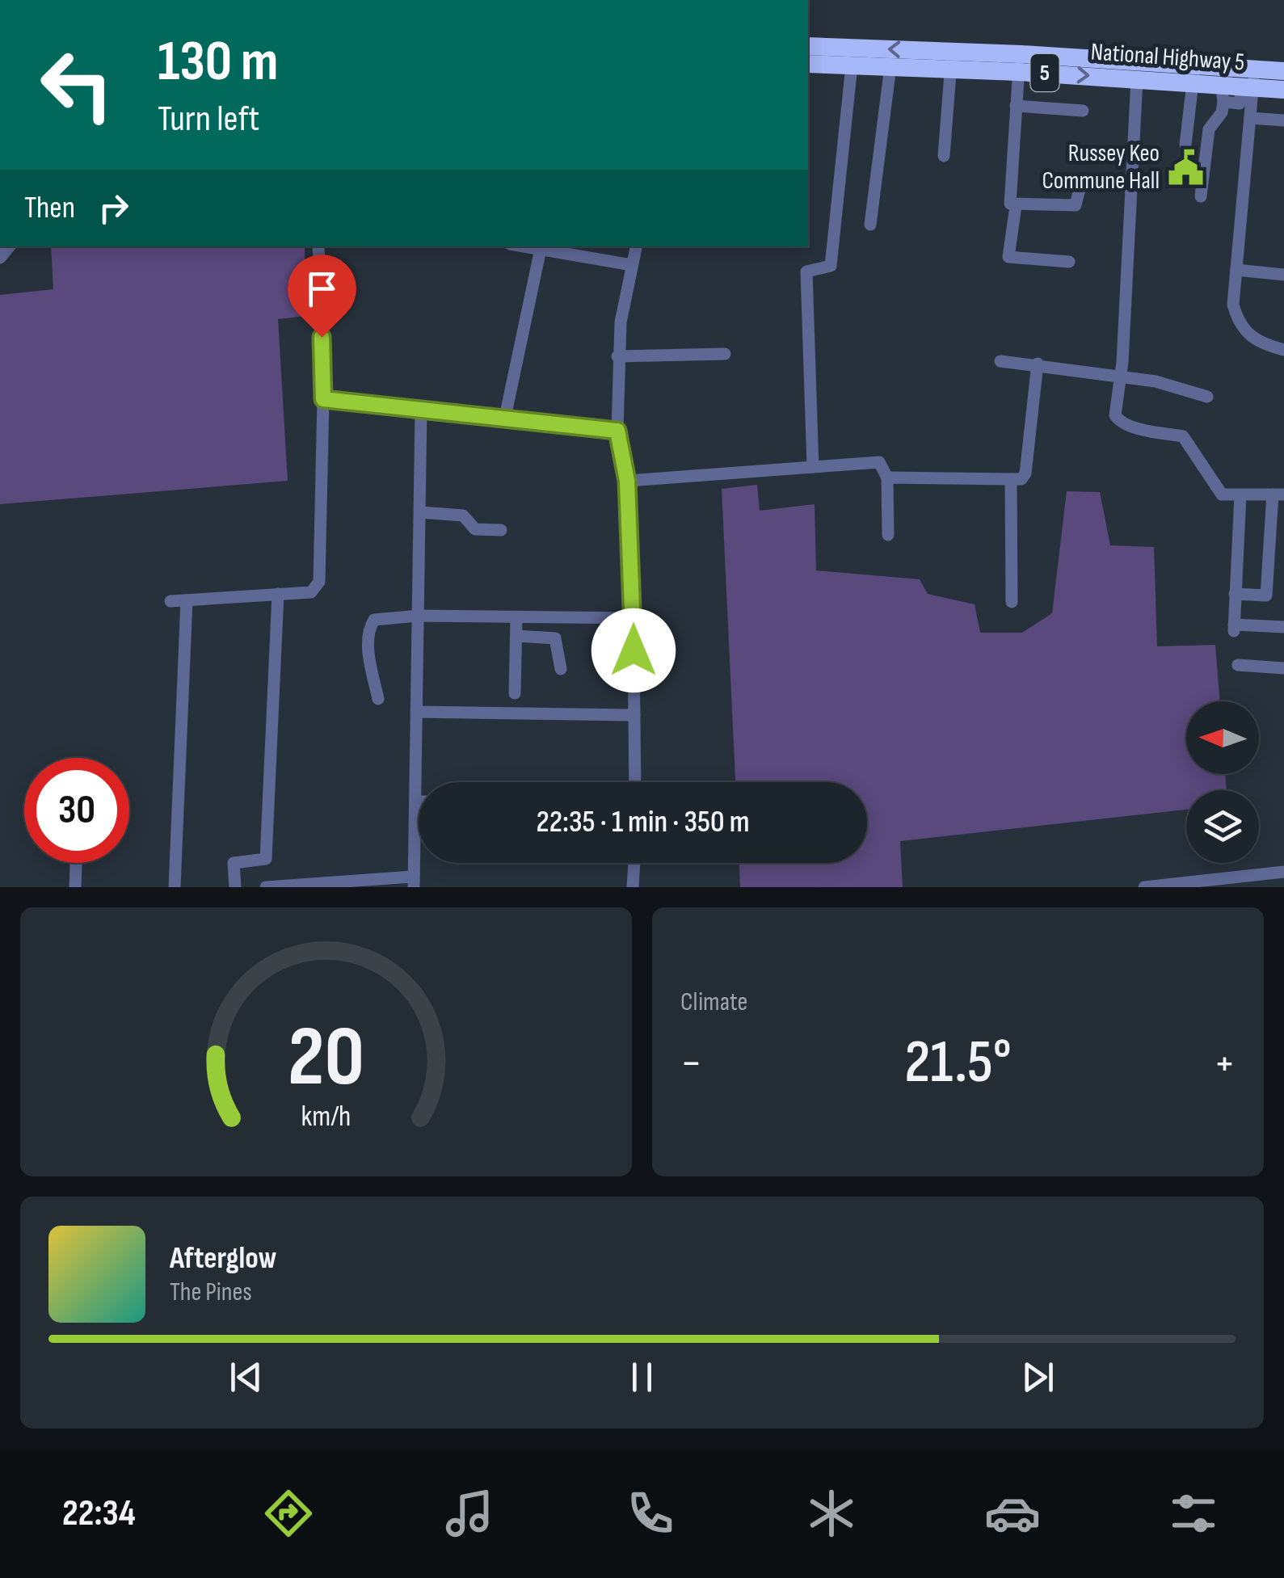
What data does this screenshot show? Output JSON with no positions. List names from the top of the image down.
{
  "streets": {
    "highway": ["National Highway 5", "5"]
  },
  "places": {
    "public building": ["Russey Keo Commune Hall"]
  },
  "north": "left",
  "page": {
    "turn": ["130 m", "Turn left"],
    "then": "Then",
    "limit": "30",
    "trip": "22:35 · 1 min · 350 m",
    "tile": "Climate",
    "heat": ["−", "21.5°", "+"],
    "song": ["Afterglow", "The Pines"],
    "tabs": "22:34",
    "gauge": ["20", "km/h"]
  }
}
